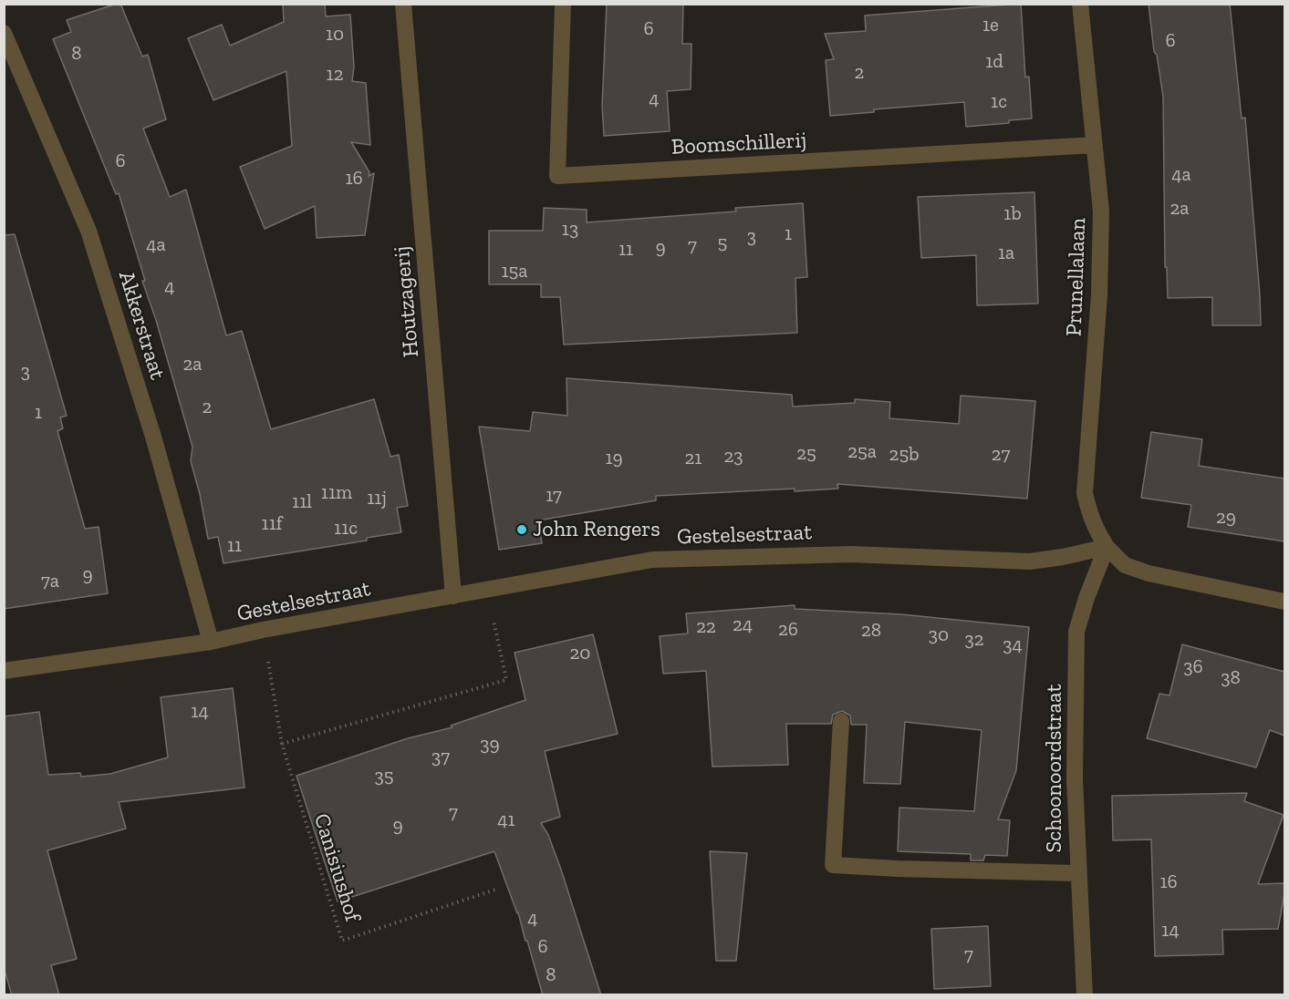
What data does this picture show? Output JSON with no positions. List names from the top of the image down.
{
  "streets": {
    "street": [
      "Boomschillerij",
      "Prunellalaan",
      "Houtzagerij",
      "Akkerstraat",
      "Gestelsestraat",
      "Schoonoordstraat"
    ],
    "path": ["Canisiushof"]
  },
  "crossings": [
    ["Boomschillerij", "Prunellalaan"],
    ["Prunellalaan", "Gestelsestraat"],
    ["Prunellalaan", "Schoonoordstraat"],
    ["Houtzagerij", "Gestelsestraat"],
    ["Akkerstraat", "Gestelsestraat"],
    ["Gestelsestraat", "Schoonoordstraat"],
    ["Gestelsestraat", "Canisiushof"]
  ],
  "places": ["John Rengers"],
  "house_numbers": [
    "1e",
    "6",
    "10",
    "6",
    "8",
    "1d",
    "2",
    "12",
    "4",
    "1c",
    "6",
    "4a",
    "16",
    "2a",
    "1b",
    "13",
    "1",
    "3",
    "5",
    "4a",
    "7",
    "9",
    "11",
    "1a",
    "15a",
    "4",
    "2a",
    "3",
    "2",
    "1",
    "25a",
    "25",
    "25b",
    "27",
    "23",
    "19",
    "21",
    "11m",
    "17",
    "11j",
    "11l",
    "29",
    "11f",
    "11c",
    "11",
    "9",
    "7a",
    "24",
    "22",
    "26",
    "28",
    "30",
    "32",
    "34",
    "20",
    "36",
    "38",
    "14",
    "39",
    "37",
    "35",
    "7",
    "41",
    "9",
    "16",
    "4",
    "14",
    "6",
    "7",
    "8"
  ]
}
